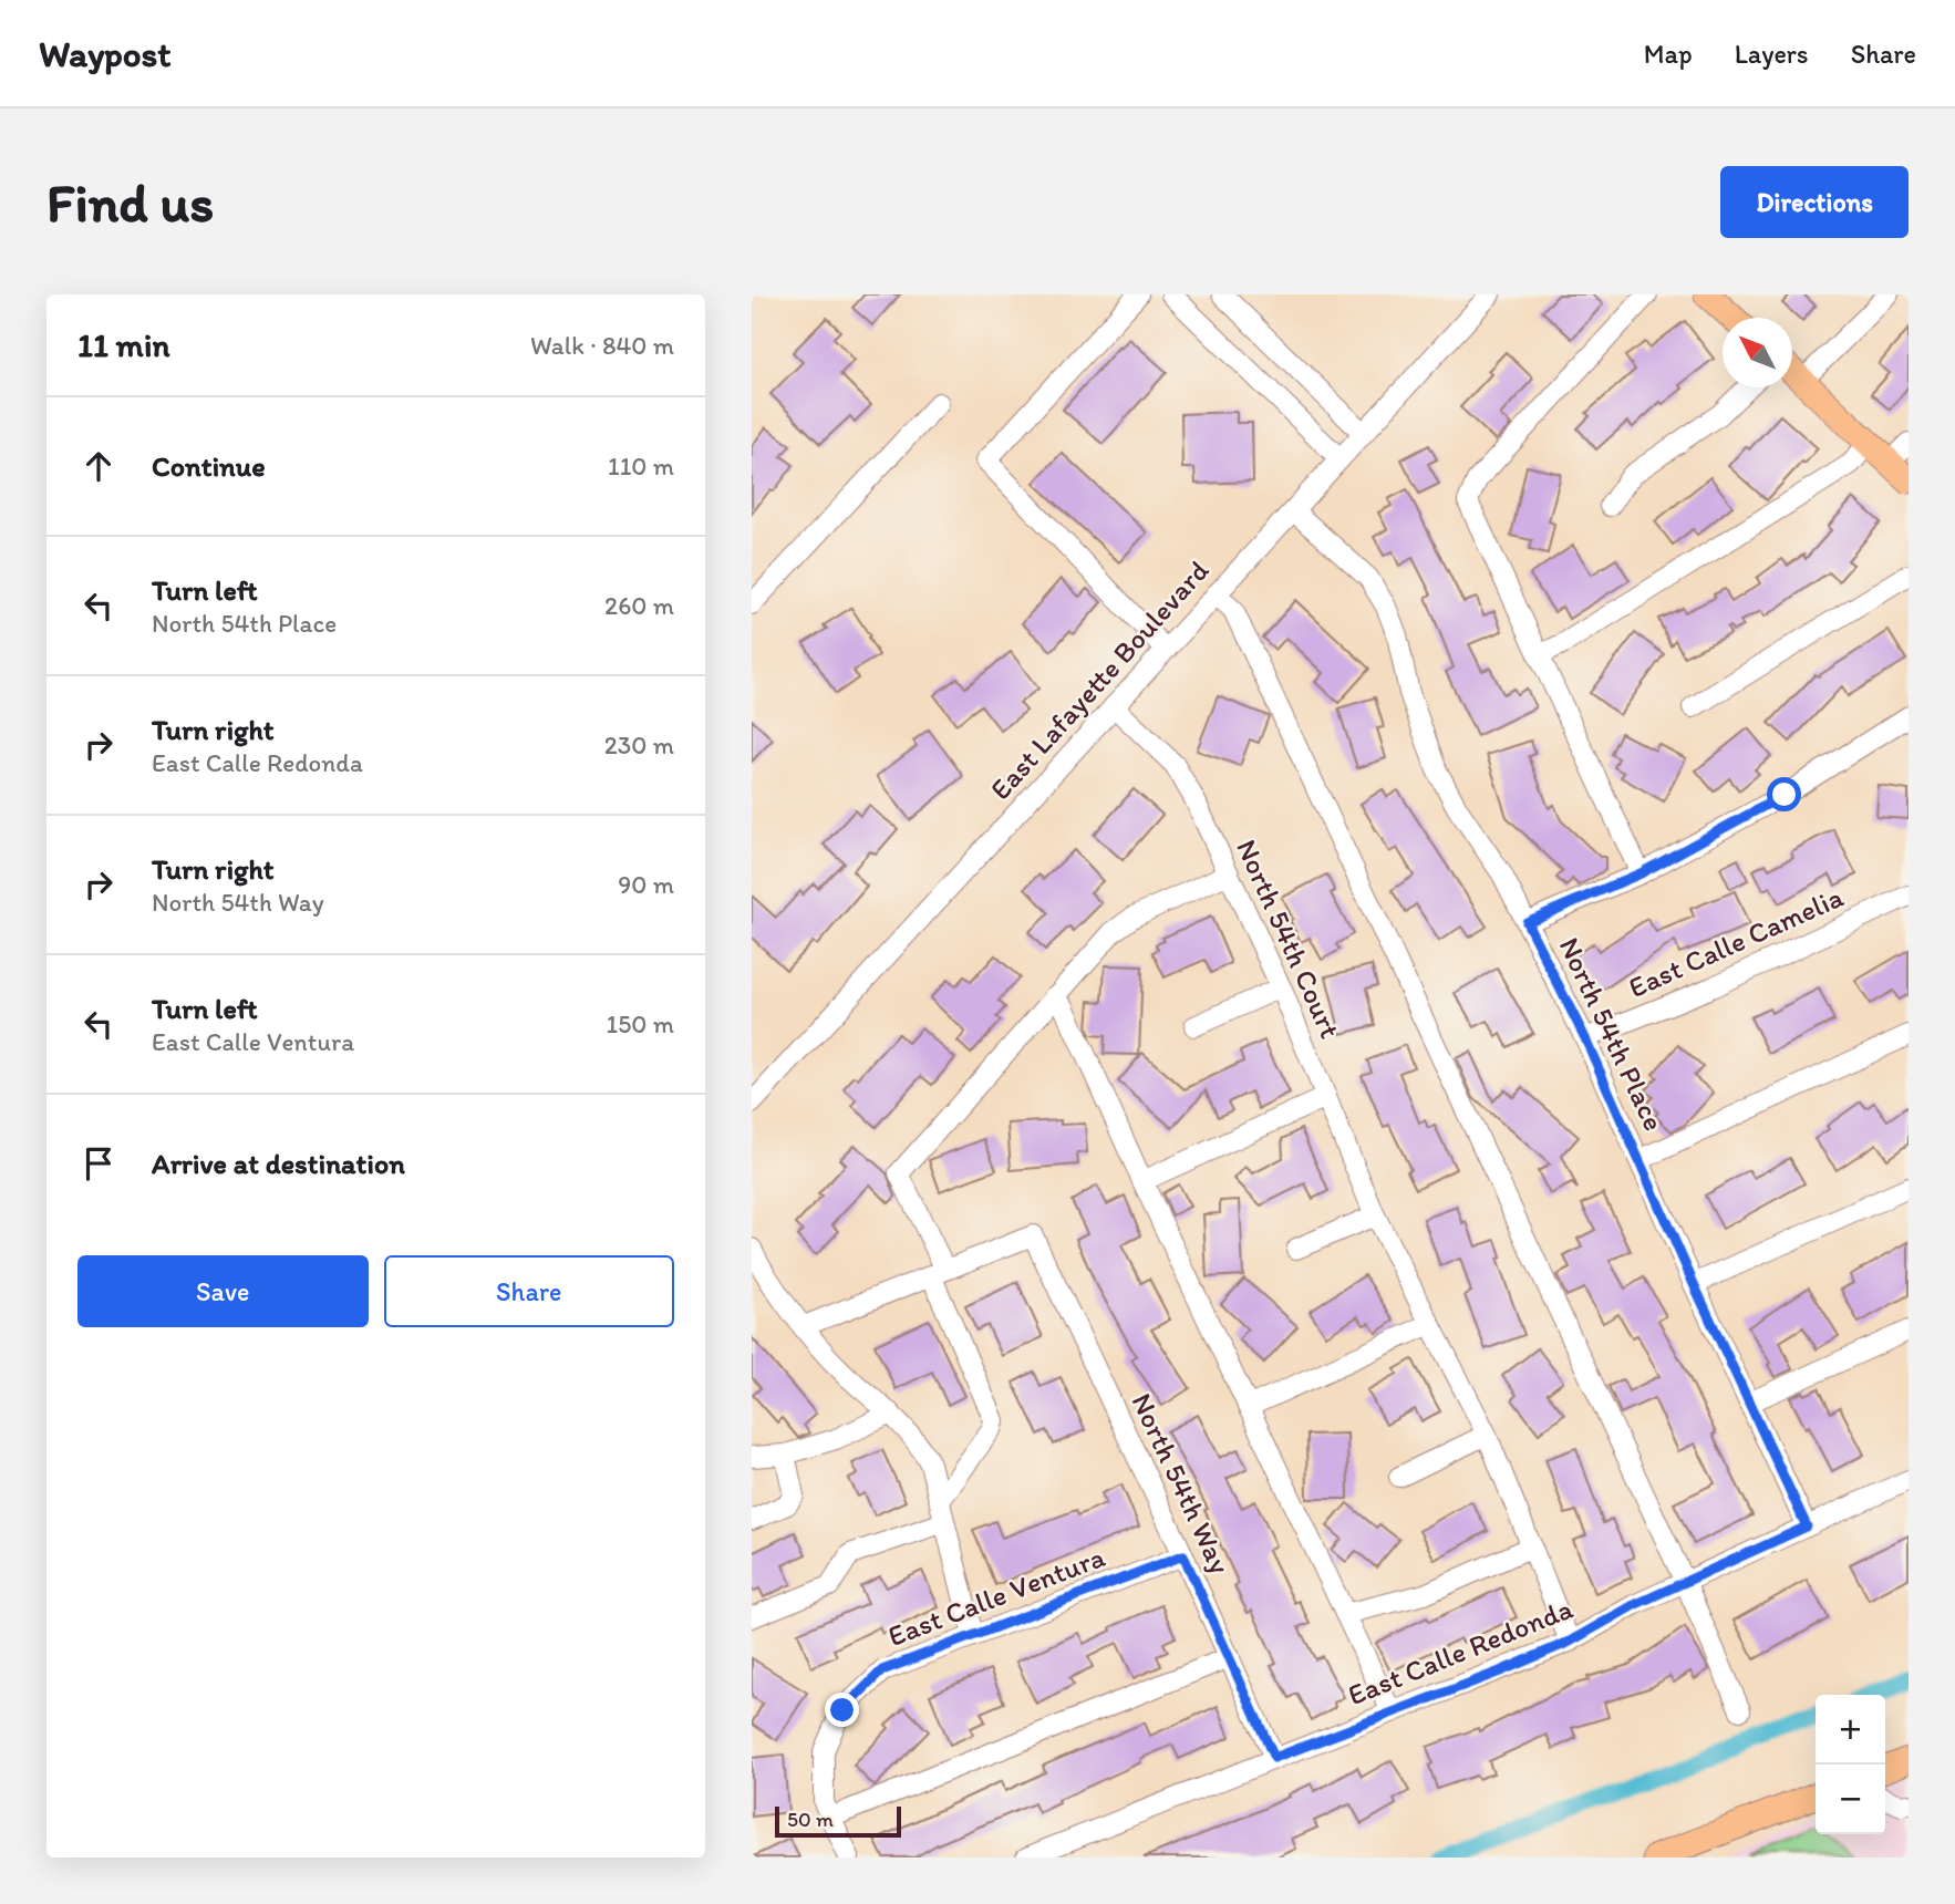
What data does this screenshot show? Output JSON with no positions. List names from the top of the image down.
{
  "streets": {
    "street": [
      "East Lafayette Boulevard",
      "North 54th Court",
      "East Calle Camelia",
      "North 54th Place",
      "North 54th Way",
      "East Calle Ventura",
      "East Calle Redonda"
    ]
  },
  "crossings": [
    ["East Lafayette Boulevard", "North 54th Court"],
    ["East Lafayette Boulevard", "North 54th Place"],
    ["North 54th Court", "East Calle Redonda"],
    ["East Calle Camelia", "North 54th Place"],
    ["North 54th Place", "East Calle Redonda"],
    ["North 54th Way", "East Calle Ventura"],
    ["North 54th Way", "East Calle Redonda"]
  ],
  "scale_bar": "50 m",
  "north": "top left",
  "page": {
    "header": "Waypost",
    "nav": ["Map", "Layers", "Share"],
    "buttons": [
      "Directions",
      ["Save", "Share"]
    ],
    "title": "Find us",
    "heading": ["11 min", "Walk · 840 m"],
    "list": [
      ["Continue", "110 m"],
      ["Turn left", "North 54th Place", "260 m"],
      ["Turn right", "East Calle Redonda", "230 m"],
      ["Turn right", "North 54th Way", "90 m"],
      ["Turn left", "East Calle Ventura", "150 m"],
      "Arrive at destination"
    ],
    "map_buttons": ["+", "−"],
    "scale": "50 m"
  }
}
